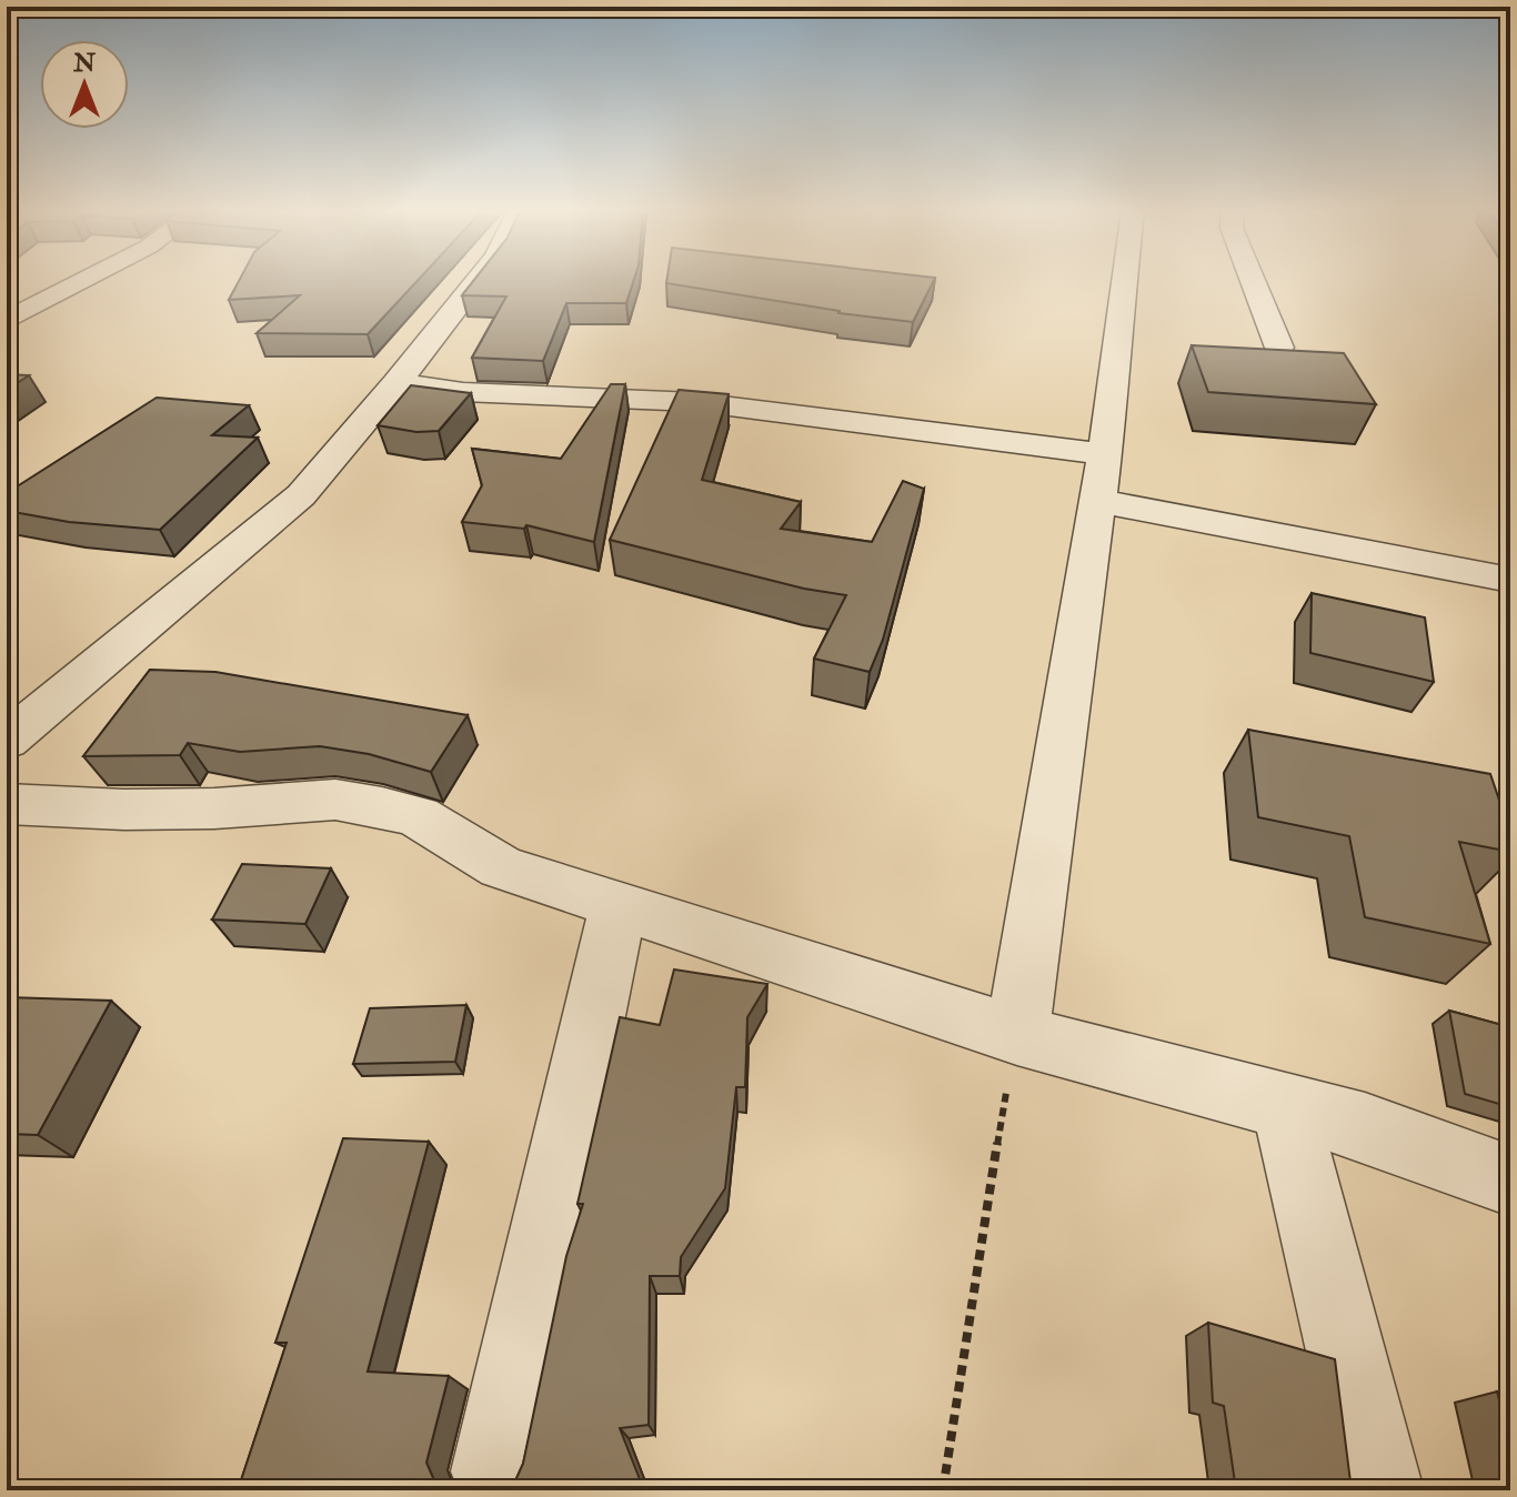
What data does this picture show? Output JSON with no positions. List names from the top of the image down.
{
  "north": "top"
}
